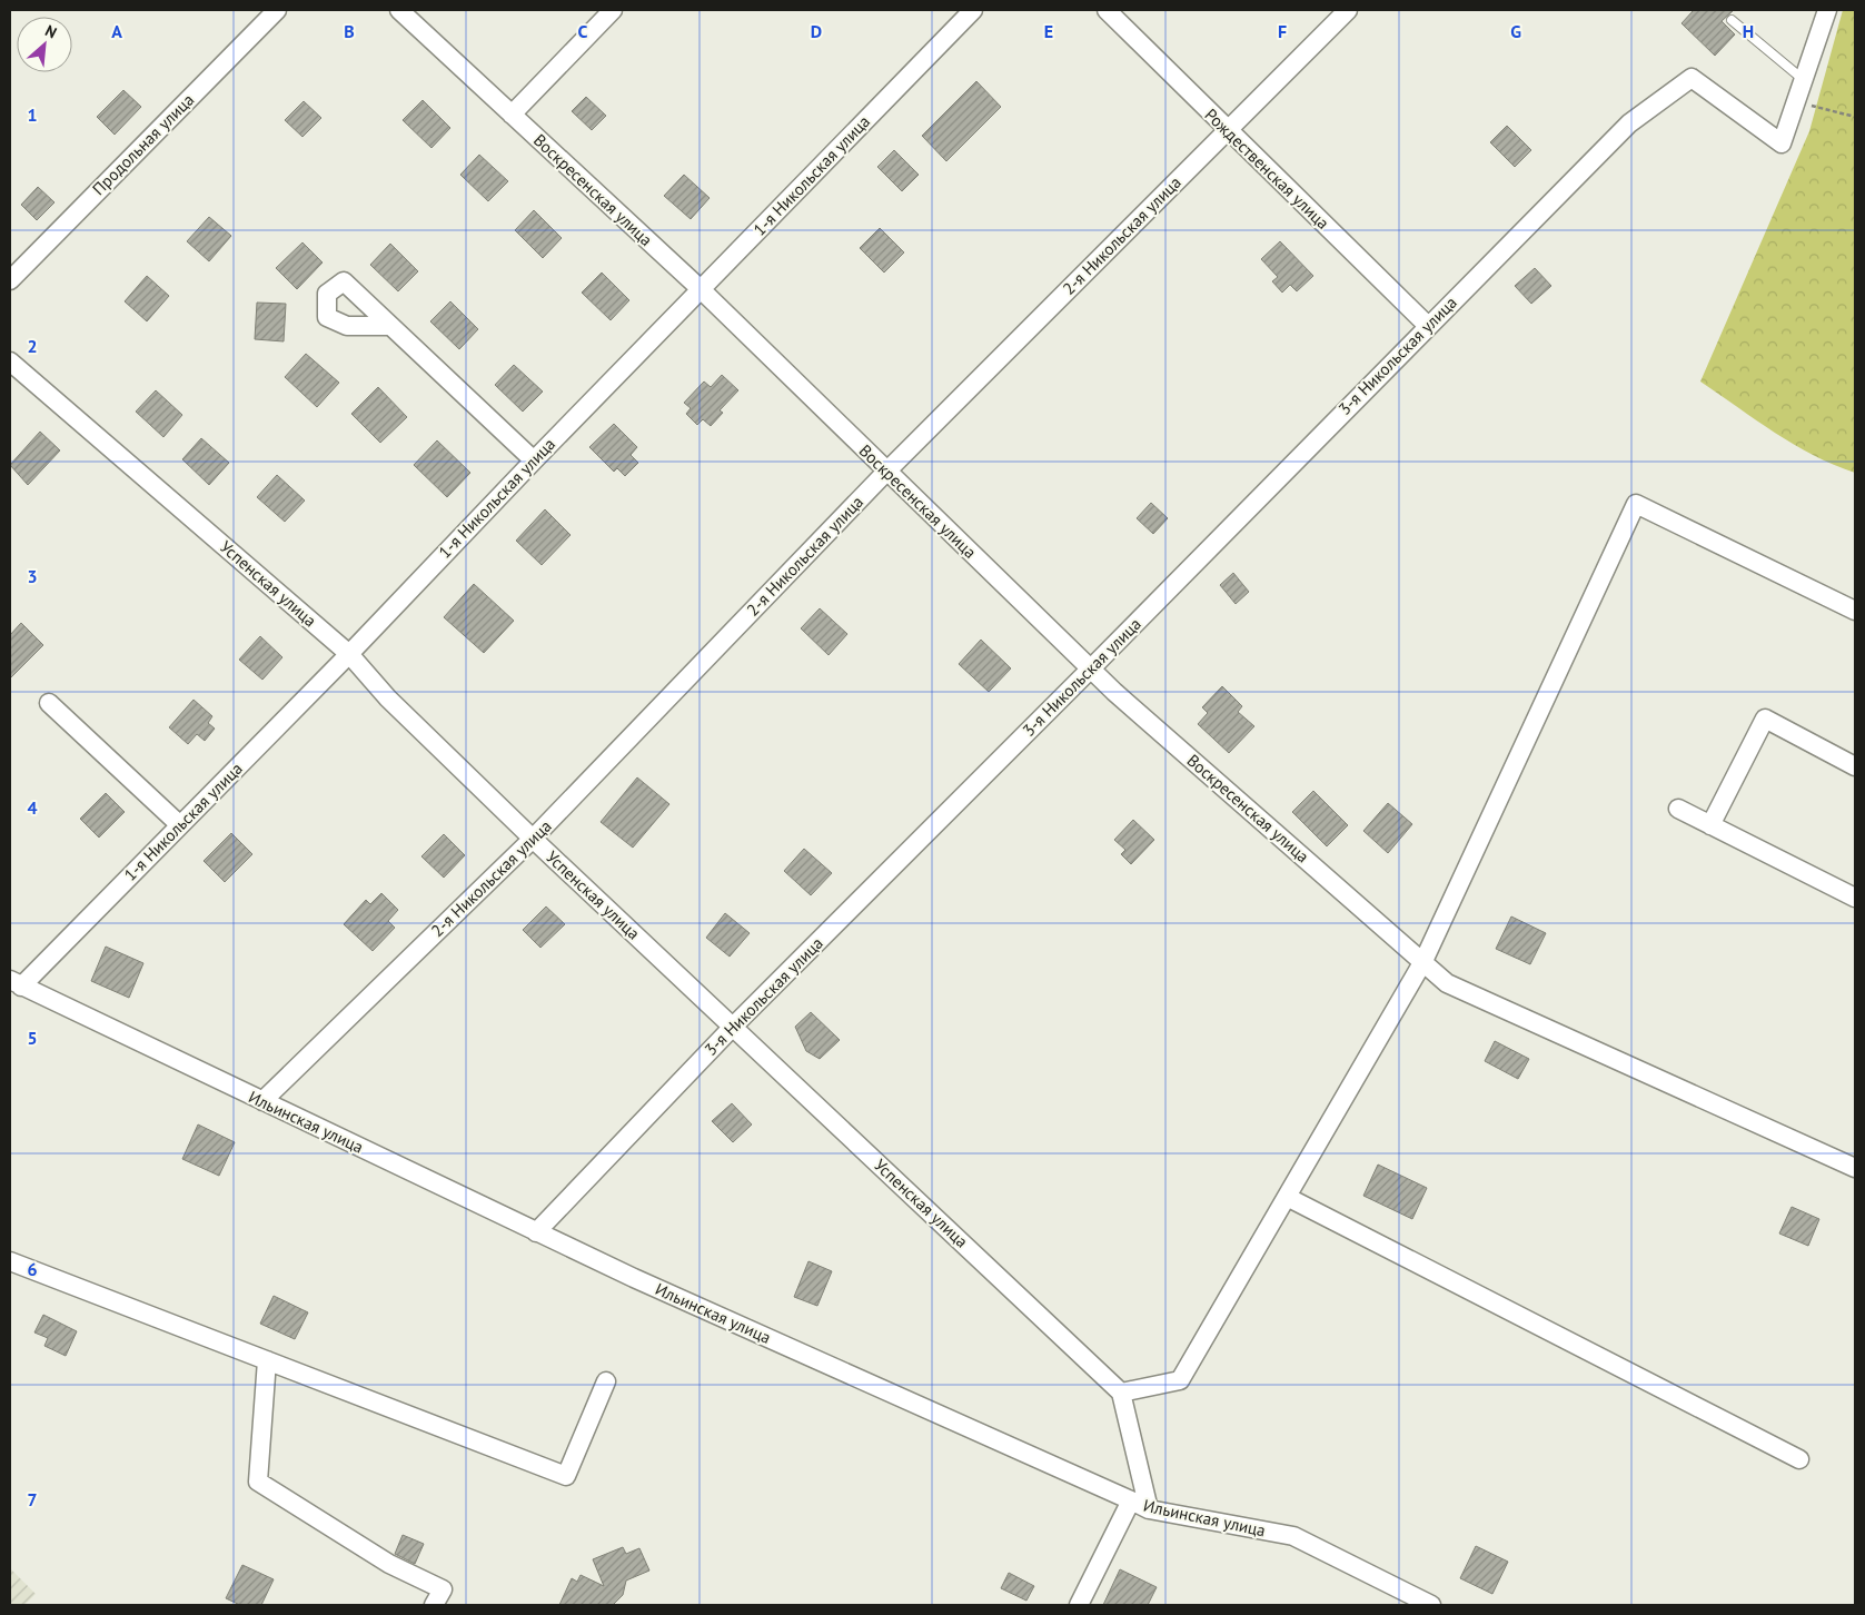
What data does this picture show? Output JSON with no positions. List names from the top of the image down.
{
  "streets": {
    "street": [
      "Продольная улица",
      "Рождественская улица",
      "1-я Никольская улица",
      "Воскресенская улица",
      "2-я Никольская улица",
      "3-я Никольская улица",
      "Успенская улица",
      "Ильинская улица"
    ]
  },
  "crossings": [
    ["Рождественская улица", "2-я Никольская улица"],
    ["Рождественская улица", "3-я Никольская улица"],
    ["1-я Никольская улица", "Воскресенская улица"],
    ["1-я Никольская улица", "Успенская улица"],
    ["1-я Никольская улица", "Ильинская улица"],
    ["Воскресенская улица", "2-я Никольская улица"],
    ["Воскресенская улица", "3-я Никольская улица"],
    ["2-я Никольская улица", "Успенская улица"],
    ["2-я Никольская улица", "Ильинская улица"],
    ["3-я Никольская улица", "Успенская улица"],
    ["3-я Никольская улица", "Ильинская улица"]
  ],
  "north": "top right",
  "grid": {
    "columns": [
      "A",
      "B",
      "C",
      "D",
      "E",
      "F",
      "G",
      "H"
    ],
    "rows": [
      "1",
      "2",
      "3",
      "4",
      "5",
      "6",
      "7"
    ]
  }
}
